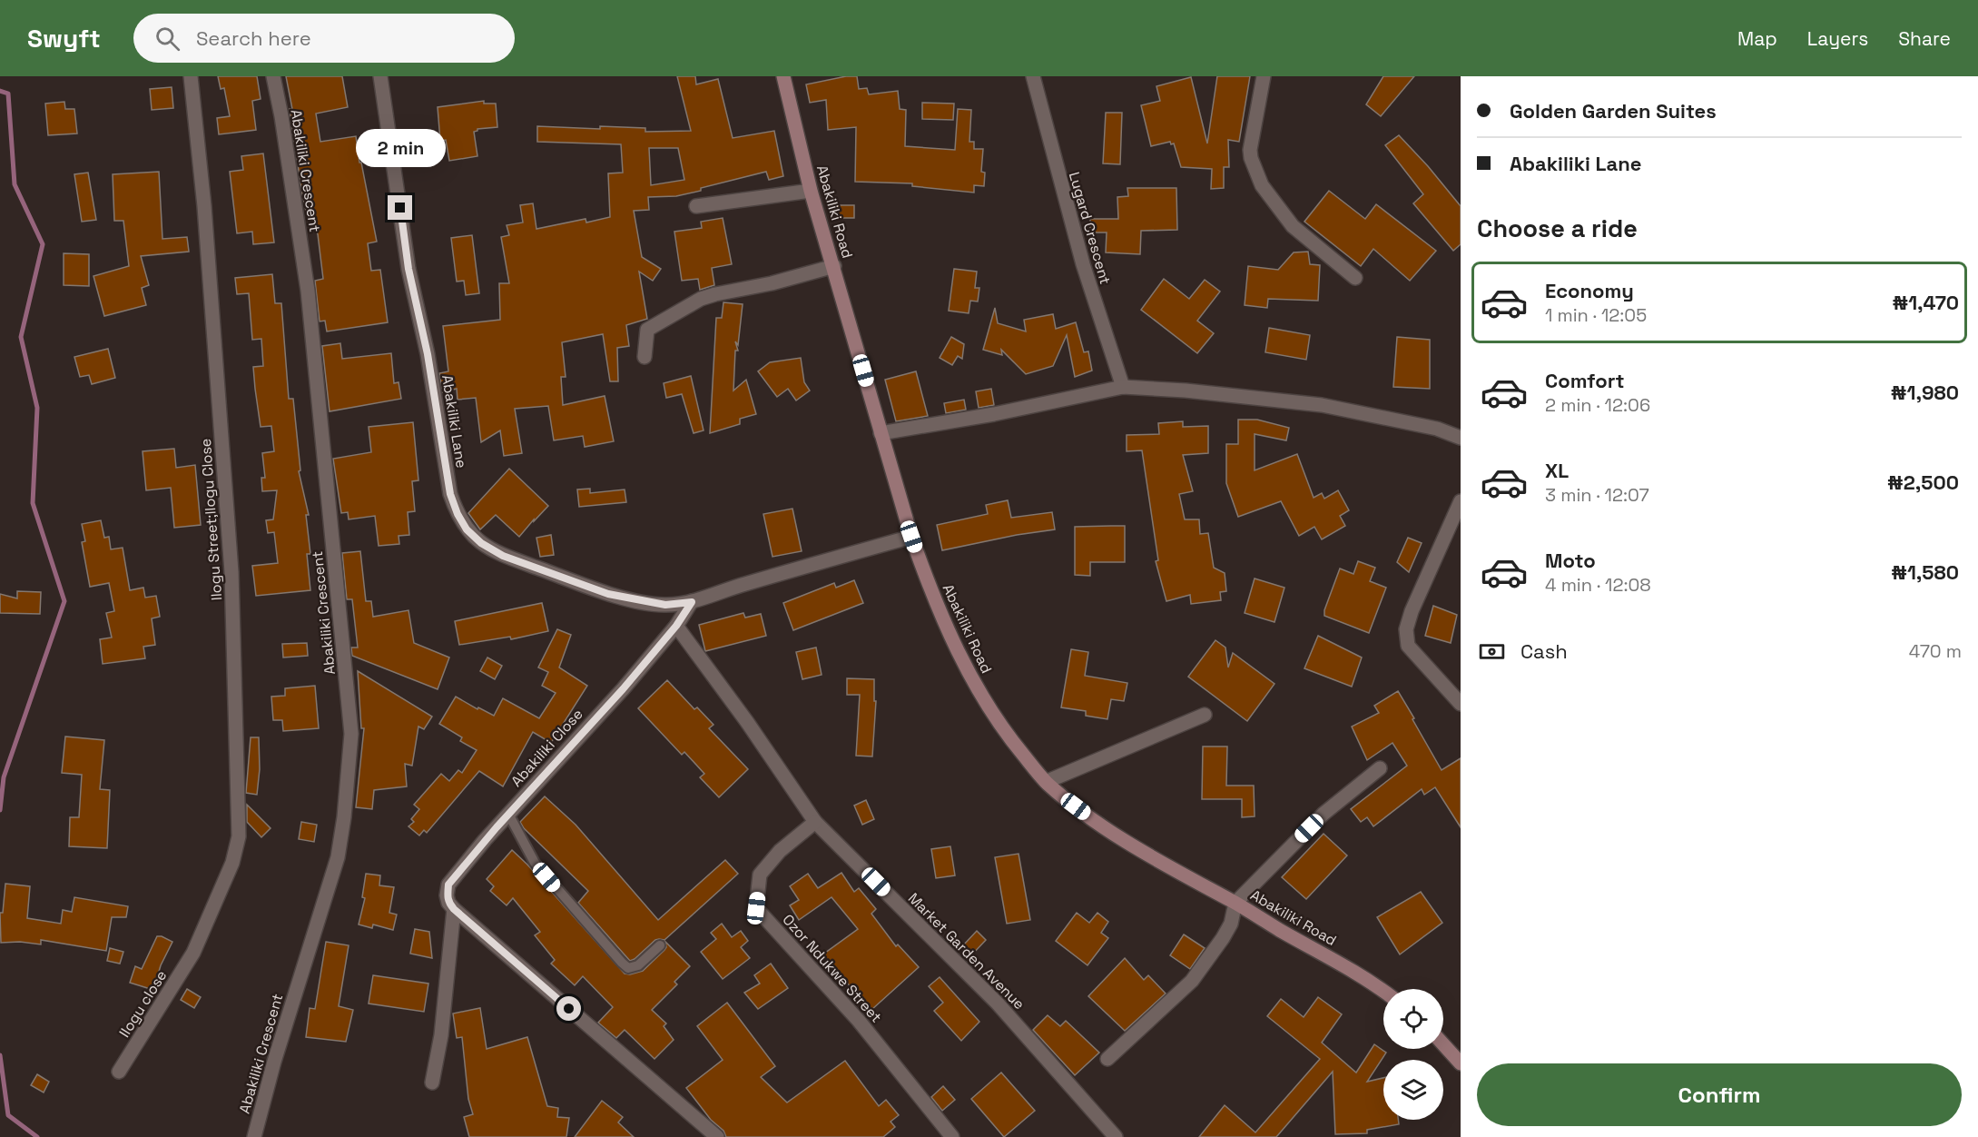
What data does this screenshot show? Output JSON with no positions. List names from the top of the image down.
{
  "streets": {
    "main road": ["Abakiliki Road"],
    "street": [
      "Abakiliki Crescent",
      "Lugard Crescent",
      "Abakiliki Lane",
      "Ilogu Street;Ilogu Close",
      "Abakiliki Close",
      "Market Garden Avenue",
      "Ozor Ndukwe Street",
      "Ilogu close"
    ]
  },
  "crossings": [
    ["Abakiliki Road", "Abakiliki Lane"],
    ["Ilogu Street;Ilogu Close", "Ilogu close"],
    ["Abakiliki Close", "Market Garden Avenue"],
    ["Market Garden Avenue", "Ozor Ndukwe Street"]
  ],
  "page": {
    "header": "Swyft",
    "search": "Search here",
    "nav": ["Map", "Layers", "Share"],
    "banner": ["Golden Garden Suites", "Abakiliki Lane"],
    "bubble": "2 min",
    "heading": "Choose a ride",
    "list": [
      {
        "name": "Economy",
        "note": "1 min · 12:05",
        "value": "₦1,470"
      },
      {
        "name": "Comfort",
        "note": "2 min · 12:06",
        "value": "₦1,980"
      },
      {
        "name": "XL",
        "note": "3 min · 12:07",
        "value": "₦2,500"
      },
      {
        "name": "Moto",
        "note": "4 min · 12:08",
        "value": "₦1,580"
      }
    ],
    "pay": ["Cash", "470 m"],
    "buttons": "Confirm"
  }
}
